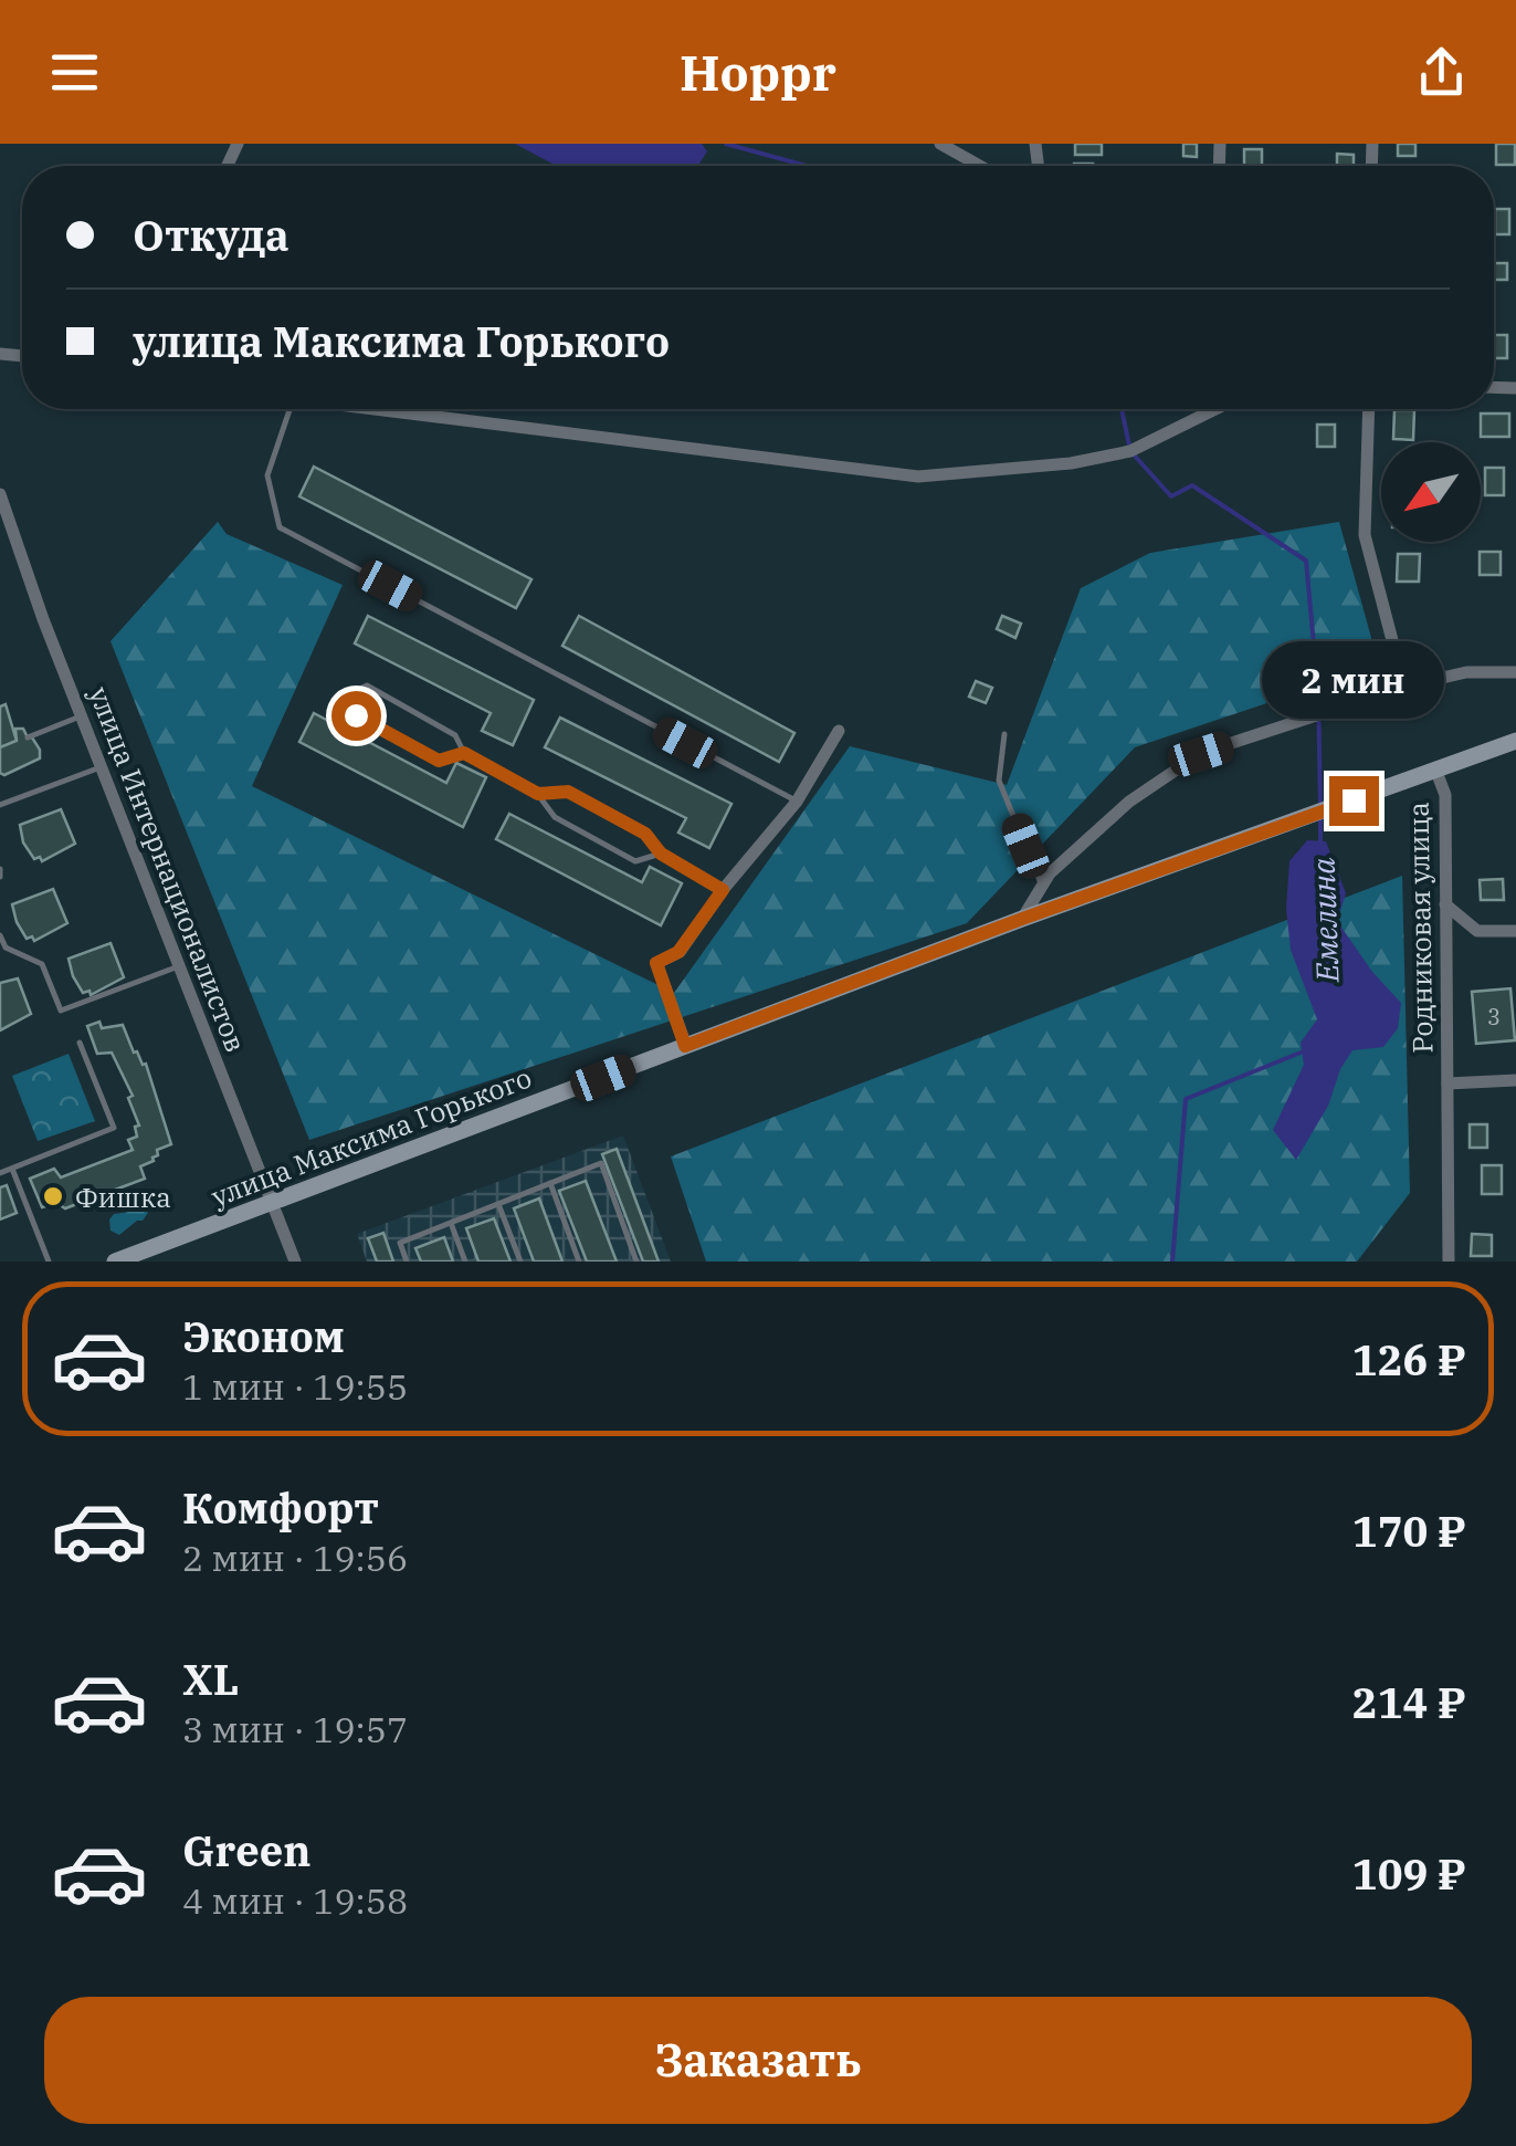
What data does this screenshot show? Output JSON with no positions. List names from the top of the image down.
{
  "streets": {
    "main road": ["улица Максима Горького"],
    "street": ["улица Интернационалистов", "Родниковая улица"]
  },
  "crossings": [
    ["улица Интернационалистов", "улица Максима Горького"],
    ["Родниковая улица", "улица Максима Горького"]
  ],
  "water": ["Емелина"],
  "places": ["Фишка"],
  "house_numbers": ["3"],
  "north": "bottom left",
  "page": {
    "header": "Hoppr",
    "banner": ["Откуда", "улица Максима Горького"],
    "bubble": "2 мин",
    "list": [
      {
        "name": "Эконом",
        "note": "1 мин · 19:55",
        "value": "126 ₽"
      },
      {
        "name": "Комфорт",
        "note": "2 мин · 19:56",
        "value": "170 ₽"
      },
      {
        "name": "XL",
        "note": "3 мин · 19:57",
        "value": "214 ₽"
      },
      {
        "name": "Green",
        "note": "4 мин · 19:58",
        "value": "109 ₽"
      }
    ],
    "buttons": "Заказать"
  }
}
